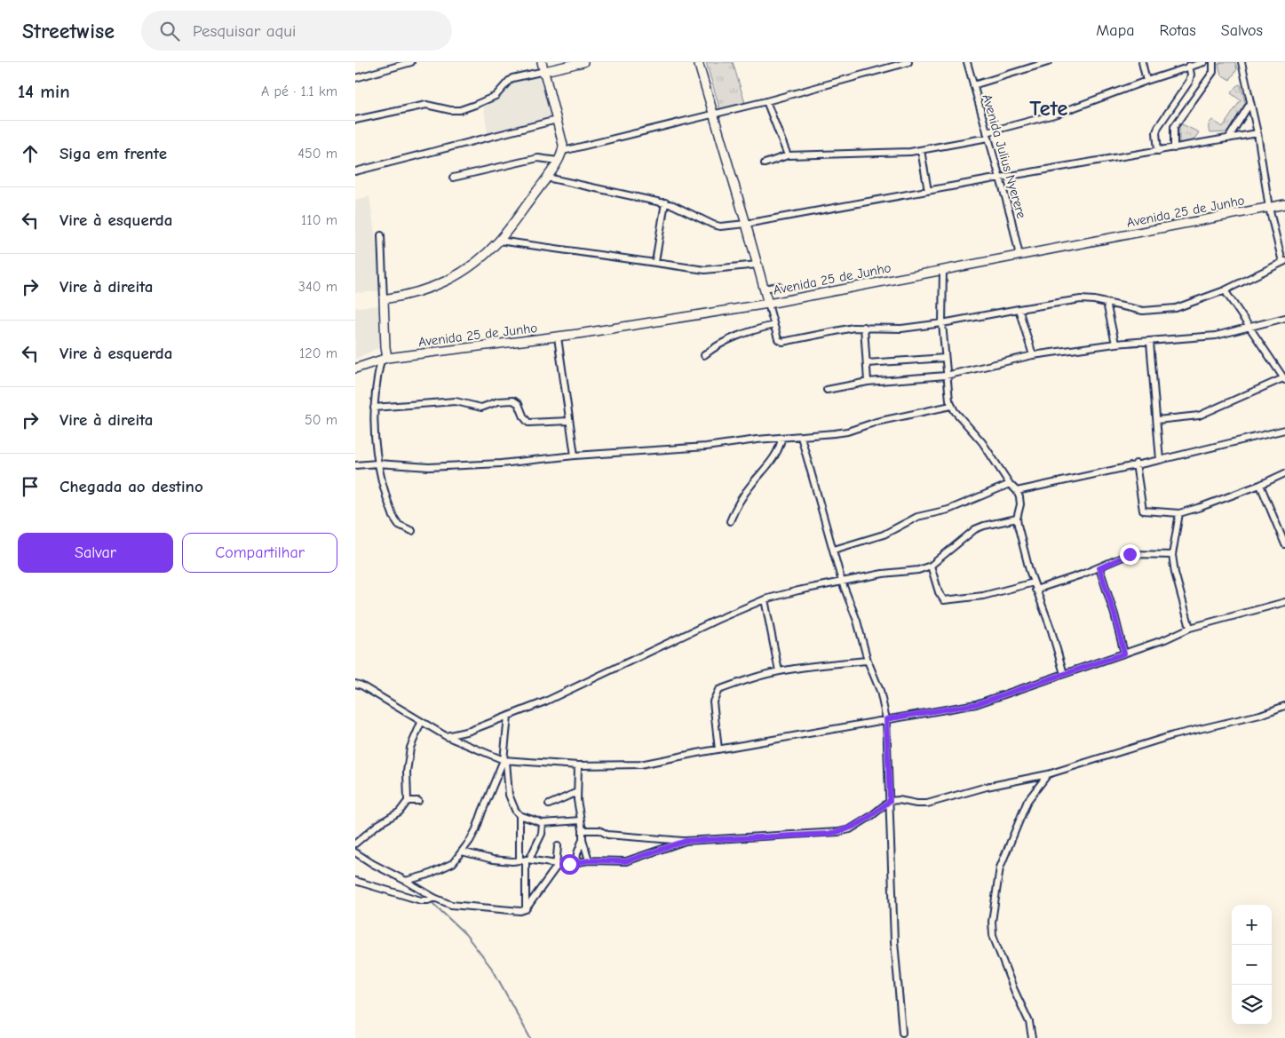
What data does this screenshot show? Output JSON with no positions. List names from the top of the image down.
{
  "streets": {
    "street": ["Avenida Julius Nyerere", "Avenida 25 de Junho"]
  },
  "crossings": [
    ["Avenida Julius Nyerere", "Avenida 25 de Junho"]
  ],
  "districts": ["Tete"],
  "page": {
    "header": "Streetwise",
    "search": "Pesquisar aqui",
    "nav": ["Mapa", "Rotas", "Salvos"],
    "heading": ["14 min", "A pé · 1.1 km"],
    "list": [
      ["Siga em frente", "450 m"],
      ["Vire à esquerda", "110 m"],
      ["Vire à direita", "340 m"],
      ["Vire à esquerda", "120 m"],
      ["Vire à direita", "50 m"],
      "Chegada ao destino"
    ],
    "buttons": ["Salvar", "Compartilhar"],
    "map_buttons": ["+", "−"]
  }
}
